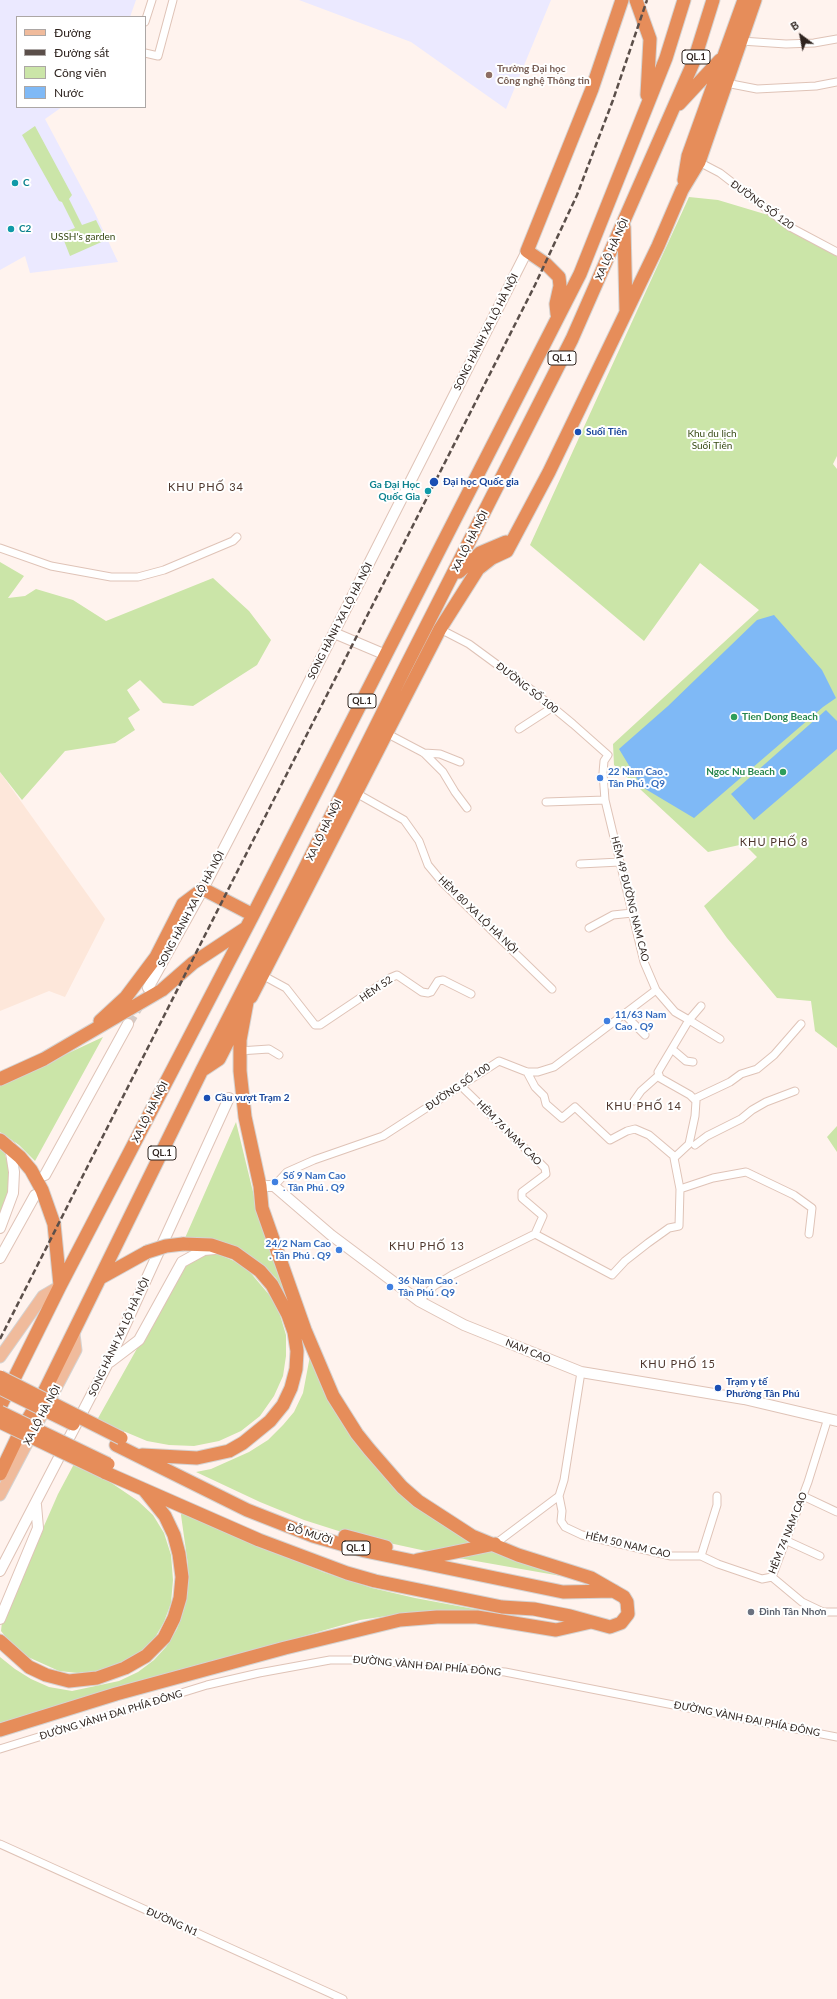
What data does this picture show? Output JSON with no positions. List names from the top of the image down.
{
  "streets": {
    "highway": ["QL.1", "XA LỘ HÀ NỘI", "ĐỖ MƯỜI"],
    "main road": ["SONG HÀNH XA LỘ HÀ NỘI", "NAM CAO"],
    "street": [
      "ĐƯỜNG SỐ 120",
      "ĐƯỜNG SỐ 100",
      "HẺM 49 ĐƯỜNG NAM CAO",
      "HẺM 80 XA LỘ HÀ NỘI",
      "HẺM 52",
      "HẺM 76 NAM CAO",
      "HẺM 74 NAM CAO",
      "HẺM 50 NAM CAO",
      "ĐƯỜNG VÀNH ĐAI PHÍA ĐÔNG",
      "ĐƯỜNG N1"
    ]
  },
  "crossings": [
    ["QL.1", "XA LỘ HÀ NỘI"],
    ["QL.1", "ĐỖ MƯỜI"],
    ["ĐƯỜNG SỐ 120", "XA LỘ HÀ NỘI"],
    ["XA LỘ HÀ NỘI", "SONG HÀNH XA LỘ HÀ NỘI"],
    ["XA LỘ HÀ NỘI", "ĐƯỜNG SỐ 100"],
    ["XA LỘ HÀ NỘI", "HẺM 80 XA LỘ HÀ NỘI"],
    ["XA LỘ HÀ NỘI", "HẺM 52"],
    ["ĐƯỜNG SỐ 100", "HẺM 49 ĐƯỜNG NAM CAO"],
    ["ĐƯỜNG SỐ 100", "HẺM 76 NAM CAO"],
    ["ĐƯỜNG SỐ 100", "NAM CAO"],
    ["NAM CAO", "HẺM 74 NAM CAO"],
    ["NAM CAO", "HẺM 50 NAM CAO"],
    ["HẺM 74 NAM CAO", "HẺM 50 NAM CAO"]
  ],
  "districts": [
    "KHU PHỐ 34",
    "KHU PHỐ 8",
    "KHU PHỐ 14",
    "KHU PHỐ 13",
    "KHU PHỐ 15"
  ],
  "parks": ["USSH's garden", "Khu du lịch Suối Tiên"],
  "places": [
    "Trường Đại học Công nghệ Thông tin",
    "C",
    "C2",
    "Suối Tiên",
    "Đại học Quốc gia",
    "Ga Đại Học Quốc Gia",
    "Tien Dong Beach",
    "Ngoc Nu Beach",
    "22 Nam Cao . Tân Phú . Q9",
    "11/63 Nam Cao . Q9",
    "Cầu vượt Trạm 2",
    "Số 9 Nam Cao . Tân Phú . Q9",
    "24/2 Nam Cao . Tân Phú . Q9",
    "36 Nam Cao . Tân Phú . Q9",
    "Trạm y tế Phường Tân Phú",
    "Đình Tân Nhơn"
  ],
  "legend": [
    "Đường",
    "Đường sắt",
    "Công viên",
    "Nước"
  ],
  "north": "top left"
}
